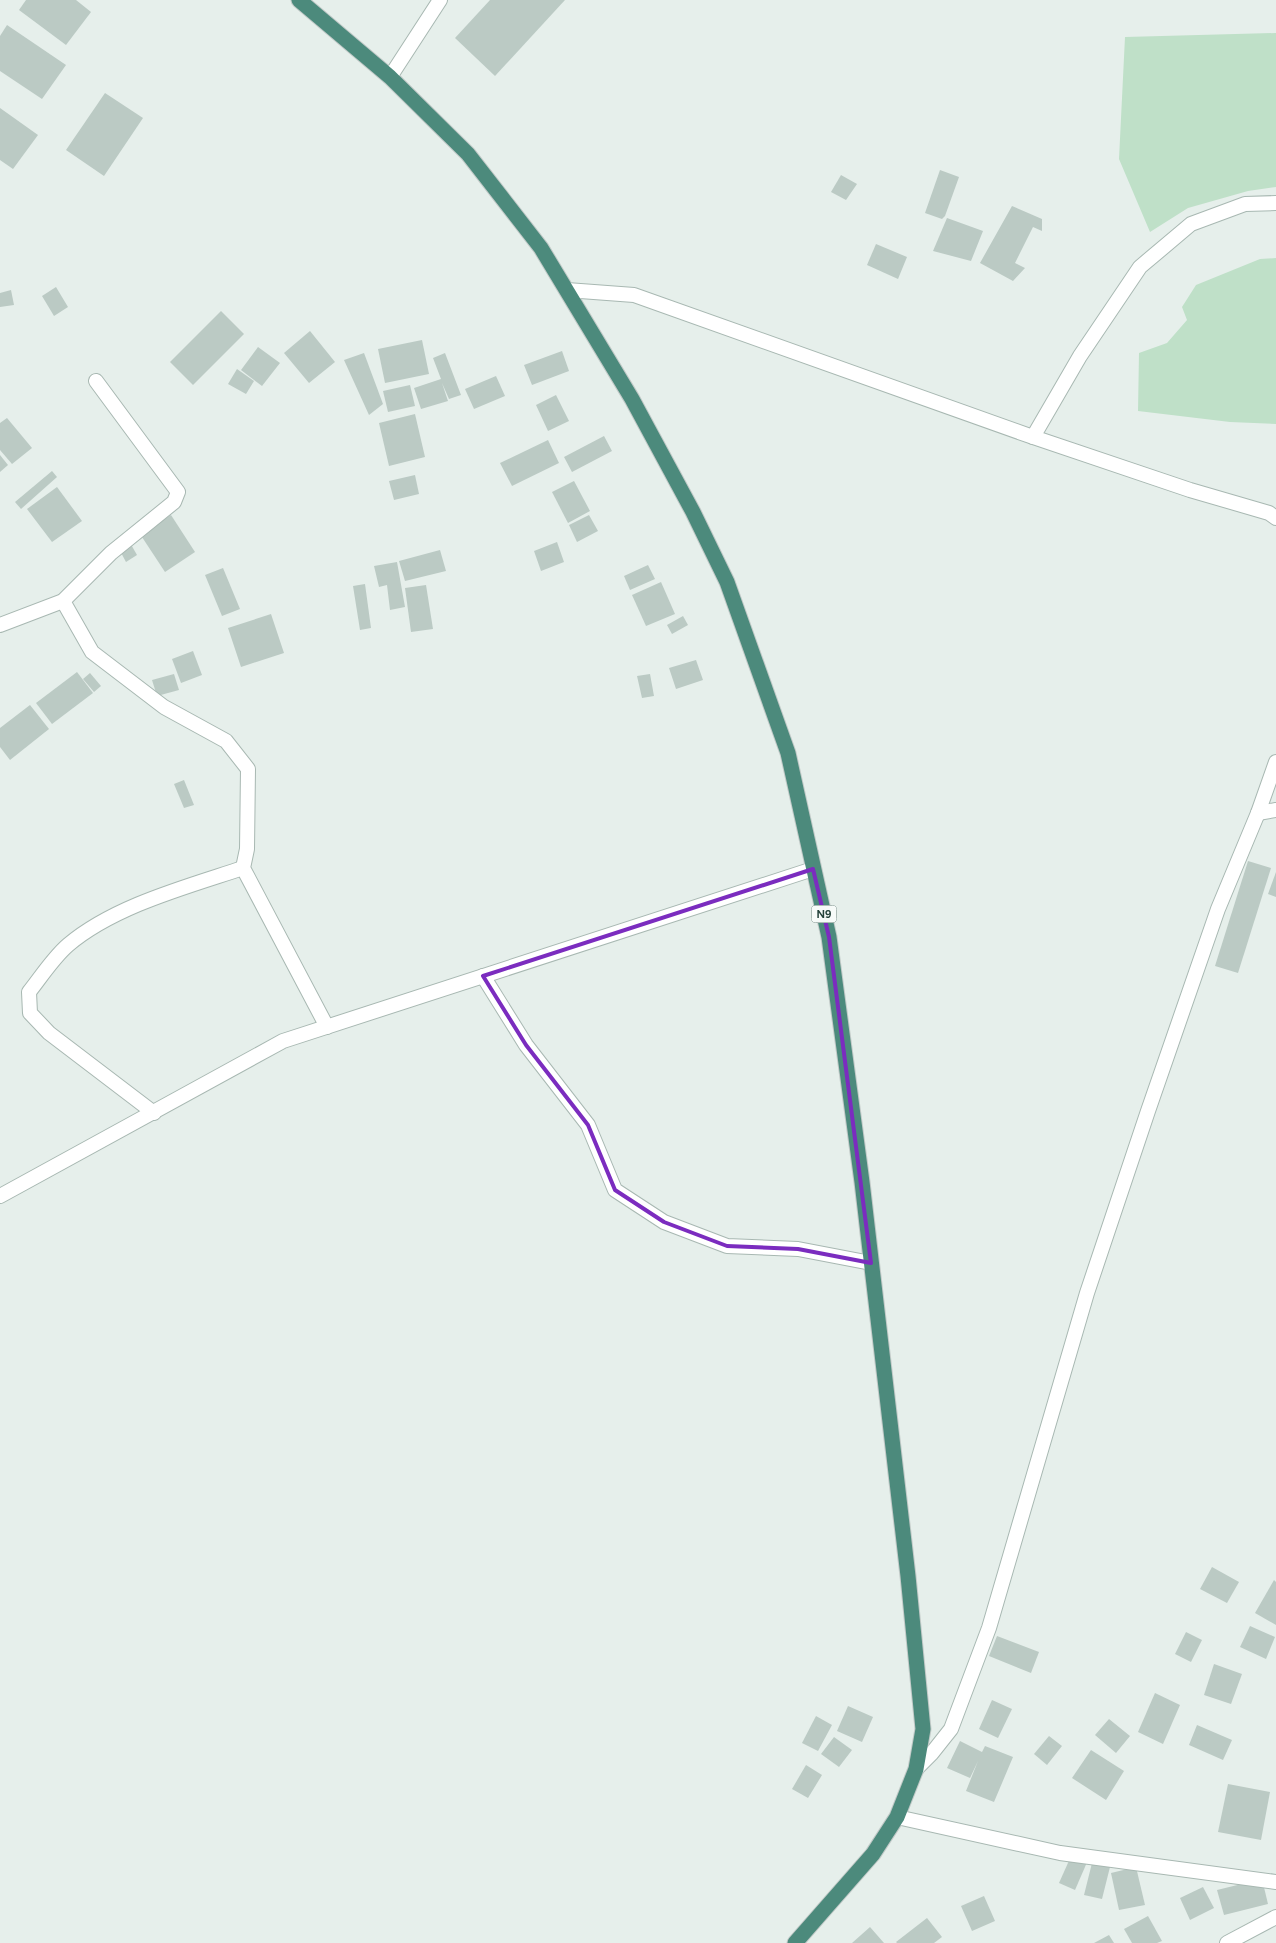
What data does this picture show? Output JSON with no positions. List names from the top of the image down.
{
  "streets": {
    "highway": ["N9"]
  }
}
